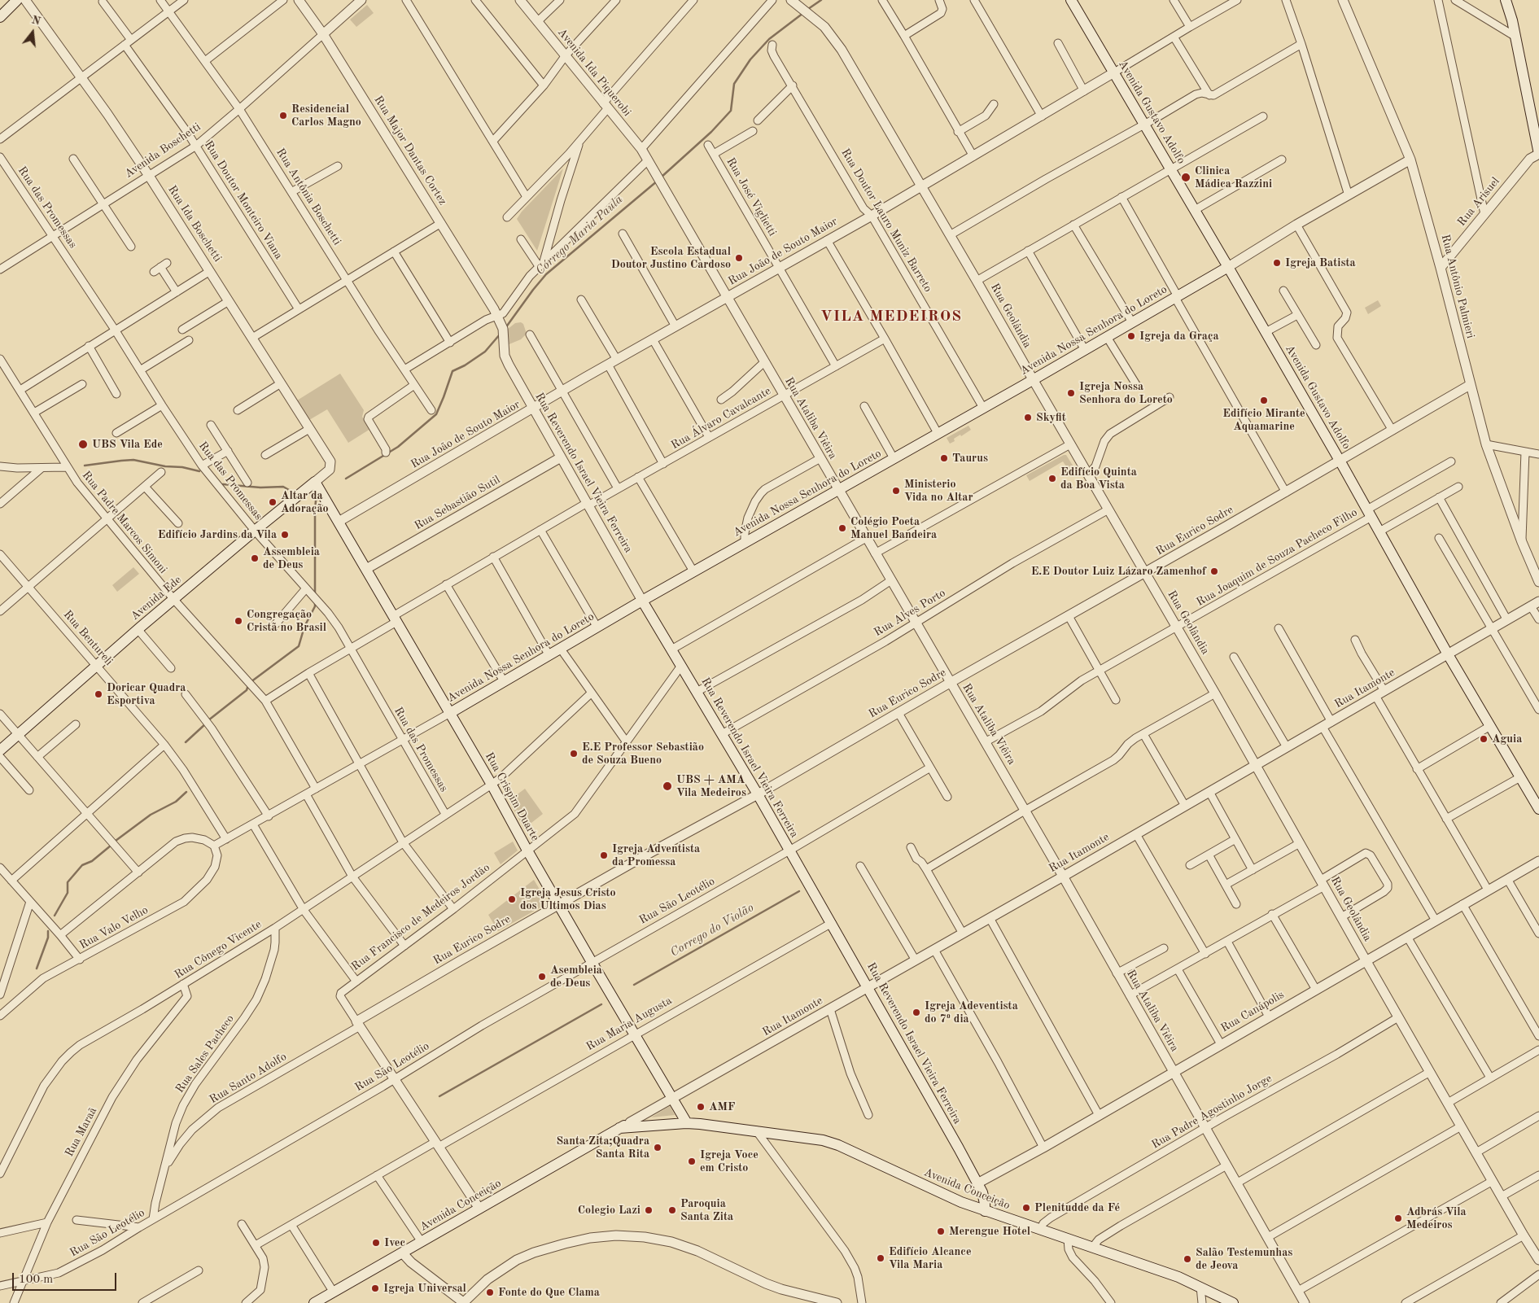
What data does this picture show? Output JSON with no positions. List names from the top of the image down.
{
  "streets": {
    "main road": [
      "Avenida Gustavo Adolfo",
      "Avenida Nossa Senhora do Loreto",
      "Rua Reverendo Israel Vieira Ferreira",
      "Avenida Ede",
      "Rua Crispim Duarte",
      "Avenida Conceição"
    ],
    "street": [
      "Avenida Ida Piquerobi",
      "Avenida Boschetti",
      "Rua Major Dantas Cortez",
      "Rua Antônia Boschetti",
      "Rua José Viglietti",
      "Rua Doutor Monteiro Viana",
      "Rua Arisuel",
      "Rua das Promessas",
      "Rua Doutor Lauro Muniz Barreto",
      "Rua Ida Boschetti",
      "Rua João de Souto Maior",
      "Rua Antônio Palmieri",
      "Rua Geolândia",
      "Rua Álvaro Cavalcante",
      "Rua Ataliba Viêira",
      "Rua Sebastião Sutil",
      "Rua Padre Marcos Simoni",
      "Rua Eurico Sodre",
      "Rua Joaquim de Souza Pacheco Filho",
      "Rua Alves Porto",
      "Rua Bentureli",
      "Rua Itamonte",
      "Rua São Leotélio",
      "Rua Francisco de Medeiros Jordão",
      "Rua Valo Velho",
      "Rua Cônego Vicente",
      "Rua Canápolis",
      "Rua Maria Augusta",
      "Rua Sales Pacheco",
      "Rua Santo Adolfo",
      "Rua Padre Agostinho Jorge",
      "Rua Maraã"
    ]
  },
  "crossings": [
    ["Avenida Ida Piquerobi", "Rua Ataliba Viêira"],
    ["Avenida Gustavo Adolfo", "Rua João de Souto Maior"],
    ["Avenida Gustavo Adolfo", "Avenida Nossa Senhora do Loreto"],
    ["Avenida Gustavo Adolfo", "Rua Eurico Sodre"],
    ["Avenida Gustavo Adolfo", "Rua Joaquim de Souza Pacheco Filho"],
    ["Avenida Gustavo Adolfo", "Rua Itamonte"],
    ["Avenida Boschetti", "Rua Major Dantas Cortez"],
    ["Avenida Boschetti", "Rua Antônia Boschetti"],
    ["Avenida Boschetti", "Rua Doutor Monteiro Viana"],
    ["Avenida Boschetti", "Rua das Promessas"],
    ["Avenida Boschetti", "Rua Ida Boschetti"],
    ["Rua Major Dantas Cortez", "Rua Reverendo Israel Vieira Ferreira"],
    ["Rua José Viglietti", "Rua João de Souto Maior"],
    ["Rua José Viglietti", "Rua Álvaro Cavalcante"],
    ["Rua Arisuel", "Rua Antônio Palmieri"],
    ["Rua das Promessas", "Avenida Nossa Senhora do Loreto"],
    ["Rua das Promessas", "Rua Álvaro Cavalcante"],
    ["Rua das Promessas", "Avenida Ede"],
    ["Rua das Promessas", "Rua Cônego Vicente"],
    ["Rua Doutor Lauro Muniz Barreto", "Rua João de Souto Maior"],
    ["Rua Doutor Lauro Muniz Barreto", "Avenida Nossa Senhora do Loreto"],
    ["Rua Ida Boschetti", "Avenida Ede"],
    ["Rua João de Souto Maior", "Rua Geolândia"],
    ["Rua João de Souto Maior", "Rua Ataliba Viêira"],
    ["Rua João de Souto Maior", "Rua Reverendo Israel Vieira Ferreira"],
    ["Rua João de Souto Maior", "Rua Crispim Duarte"],
    ["Rua Antônio Palmieri", "Avenida Nossa Senhora do Loreto"],
    ["Rua Antônio Palmieri", "Rua Eurico Sodre"],
    ["Rua Geolândia", "Avenida Nossa Senhora do Loreto"],
    ["Rua Geolândia", "Rua Eurico Sodre"],
    ["Rua Geolândia", "Rua Joaquim de Souza Pacheco Filho"],
    ["Rua Geolândia", "Rua Alves Porto"],
    ["Rua Geolândia", "Rua Itamonte"],
    ["Rua Geolândia", "Rua Canápolis"],
    ["Rua Geolândia", "Rua Padre Agostinho Jorge"],
    ["Avenida Nossa Senhora do Loreto", "Rua Ataliba Viêira"],
    ["Avenida Nossa Senhora do Loreto", "Rua Reverendo Israel Vieira Ferreira"],
    ["Avenida Nossa Senhora do Loreto", "Rua Padre Marcos Simoni"],
    ["Avenida Nossa Senhora do Loreto", "Rua Bentureli"],
    ["Avenida Nossa Senhora do Loreto", "Rua Crispim Duarte"],
    ["Avenida Nossa Senhora do Loreto", "Rua Valo Velho"],
    ["Rua Álvaro Cavalcante", "Rua Ataliba Viêira"],
    ["Rua Álvaro Cavalcante", "Rua Reverendo Israel Vieira Ferreira"],
    ["Rua Álvaro Cavalcante", "Rua Padre Marcos Simoni"],
    ["Rua Álvaro Cavalcante", "Rua Crispim Duarte"],
    ["Rua Ataliba Viêira", "Rua Eurico Sodre"],
    ["Rua Ataliba Viêira", "Rua Joaquim de Souza Pacheco Filho"],
    ["Rua Ataliba Viêira", "Rua Alves Porto"],
    ["Rua Ataliba Viêira", "Rua Itamonte"],
    ["Rua Ataliba Viêira", "Rua Canápolis"],
    ["Rua Ataliba Viêira", "Rua Padre Agostinho Jorge"],
    ["Rua Reverendo Israel Vieira Ferreira", "Rua Sebastião Sutil"],
    ["Rua Reverendo Israel Vieira Ferreira", "Rua Eurico Sodre"],
    ["Rua Reverendo Israel Vieira Ferreira", "Rua Alves Porto"],
    ["Rua Reverendo Israel Vieira Ferreira", "Rua Itamonte"],
    ["Rua Reverendo Israel Vieira Ferreira", "Rua São Leotélio"],
    ["Rua Reverendo Israel Vieira Ferreira", "Rua Francisco de Medeiros Jordão"],
    ["Rua Reverendo Israel Vieira Ferreira", "Rua Canápolis"],
    ["Rua Reverendo Israel Vieira Ferreira", "Rua Maria Augusta"],
    ["Rua Reverendo Israel Vieira Ferreira", "Avenida Conceição"],
    ["Rua Sebastião Sutil", "Rua Crispim Duarte"],
    ["Rua Padre Marcos Simoni", "Avenida Ede"],
    ["Rua Eurico Sodre", "Rua Crispim Duarte"],
    ["Rua Eurico Sodre", "Rua Francisco de Medeiros Jordão"],
    ["Rua Eurico Sodre", "Rua Santo Adolfo"],
    ["Avenida Ede", "Rua Bentureli"],
    ["Avenida Ede", "Rua Crispim Duarte"],
    ["Rua Itamonte", "Rua Crispim Duarte"],
    ["Rua Itamonte", "Avenida Conceição"],
    ["Rua Crispim Duarte", "Rua São Leotélio"],
    ["Rua Crispim Duarte", "Rua Francisco de Medeiros Jordão"],
    ["Rua Crispim Duarte", "Rua Cônego Vicente"],
    ["Rua Crispim Duarte", "Rua Maria Augusta"],
    ["Rua Crispim Duarte", "Avenida Conceição"],
    ["Rua São Leotélio", "Rua Francisco de Medeiros Jordão"],
    ["Rua São Leotélio", "Rua Sales Pacheco"],
    ["Rua São Leotélio", "Rua Maraã"],
    ["Rua Francisco de Medeiros Jordão", "Rua Maria Augusta"],
    ["Rua Francisco de Medeiros Jordão", "Rua Santo Adolfo"],
    ["Rua Francisco de Medeiros Jordão", "Avenida Conceição"],
    ["Rua Cônego Vicente", "Rua Sales Pacheco"],
    ["Rua Cônego Vicente", "Rua Maraã"],
    ["Rua Sales Pacheco", "Rua Santo Adolfo"],
    ["Rua Padre Agostinho Jorge", "Avenida Conceição"]
  ],
  "districts": ["VILA MEDEIROS"],
  "water": ["Córrego Maria Paula", "Corrego do Violão"],
  "places": [
    "Residencial Carlos Magno",
    "Clinica Mádica Razzini",
    "Escola Estadual Doutor Justino Cardoso",
    "Igreja Batista",
    "Igreja da Graça",
    "Igreja Nossa Senhora do Loreto",
    "Edifício Mirante Aquamarine",
    "Skyfit",
    "UBS Vila Ede",
    "Taurus",
    "Edifício Quinta da Boa Vista",
    "Ministerio Vida no Altar",
    "Altar da Adoração",
    "Colégio Poeta Manuel Bandeira",
    "Edifício Jardins da Vila",
    "Assembleia de Deus",
    "E.E Doutor Luiz Lázaro Zamenhof",
    "Congregação Cristã no Brasil",
    "Doricar Quadra Esportiva",
    "Aguia",
    "E.E Professor Sebastião de Souza Bueno",
    "UBS + AMA Vila Medeiros",
    "Igreja Adventista da Promessa",
    "Igreja Jesus Cristo dos Ultimos Dias",
    "Asembleia de Deus",
    "Igreja Adeventista do 7º dia",
    "AMF",
    "Santa Zita;Quadra Santa Rita",
    "Igreja Voce em Cristo",
    "Plenitudde da Fé",
    "Colegio Lazi",
    "Paroquia Santa Zita",
    "Adbrás Vila Medeiros",
    "Merengue Hotel",
    "Ivec",
    "Edifício Alcance Vila Maria",
    "Salão Testemunhas de Jeova",
    "Igreja Universal",
    "Fonte do Que Clama"
  ],
  "scale_bar": "100 m",
  "north": "top"
}
